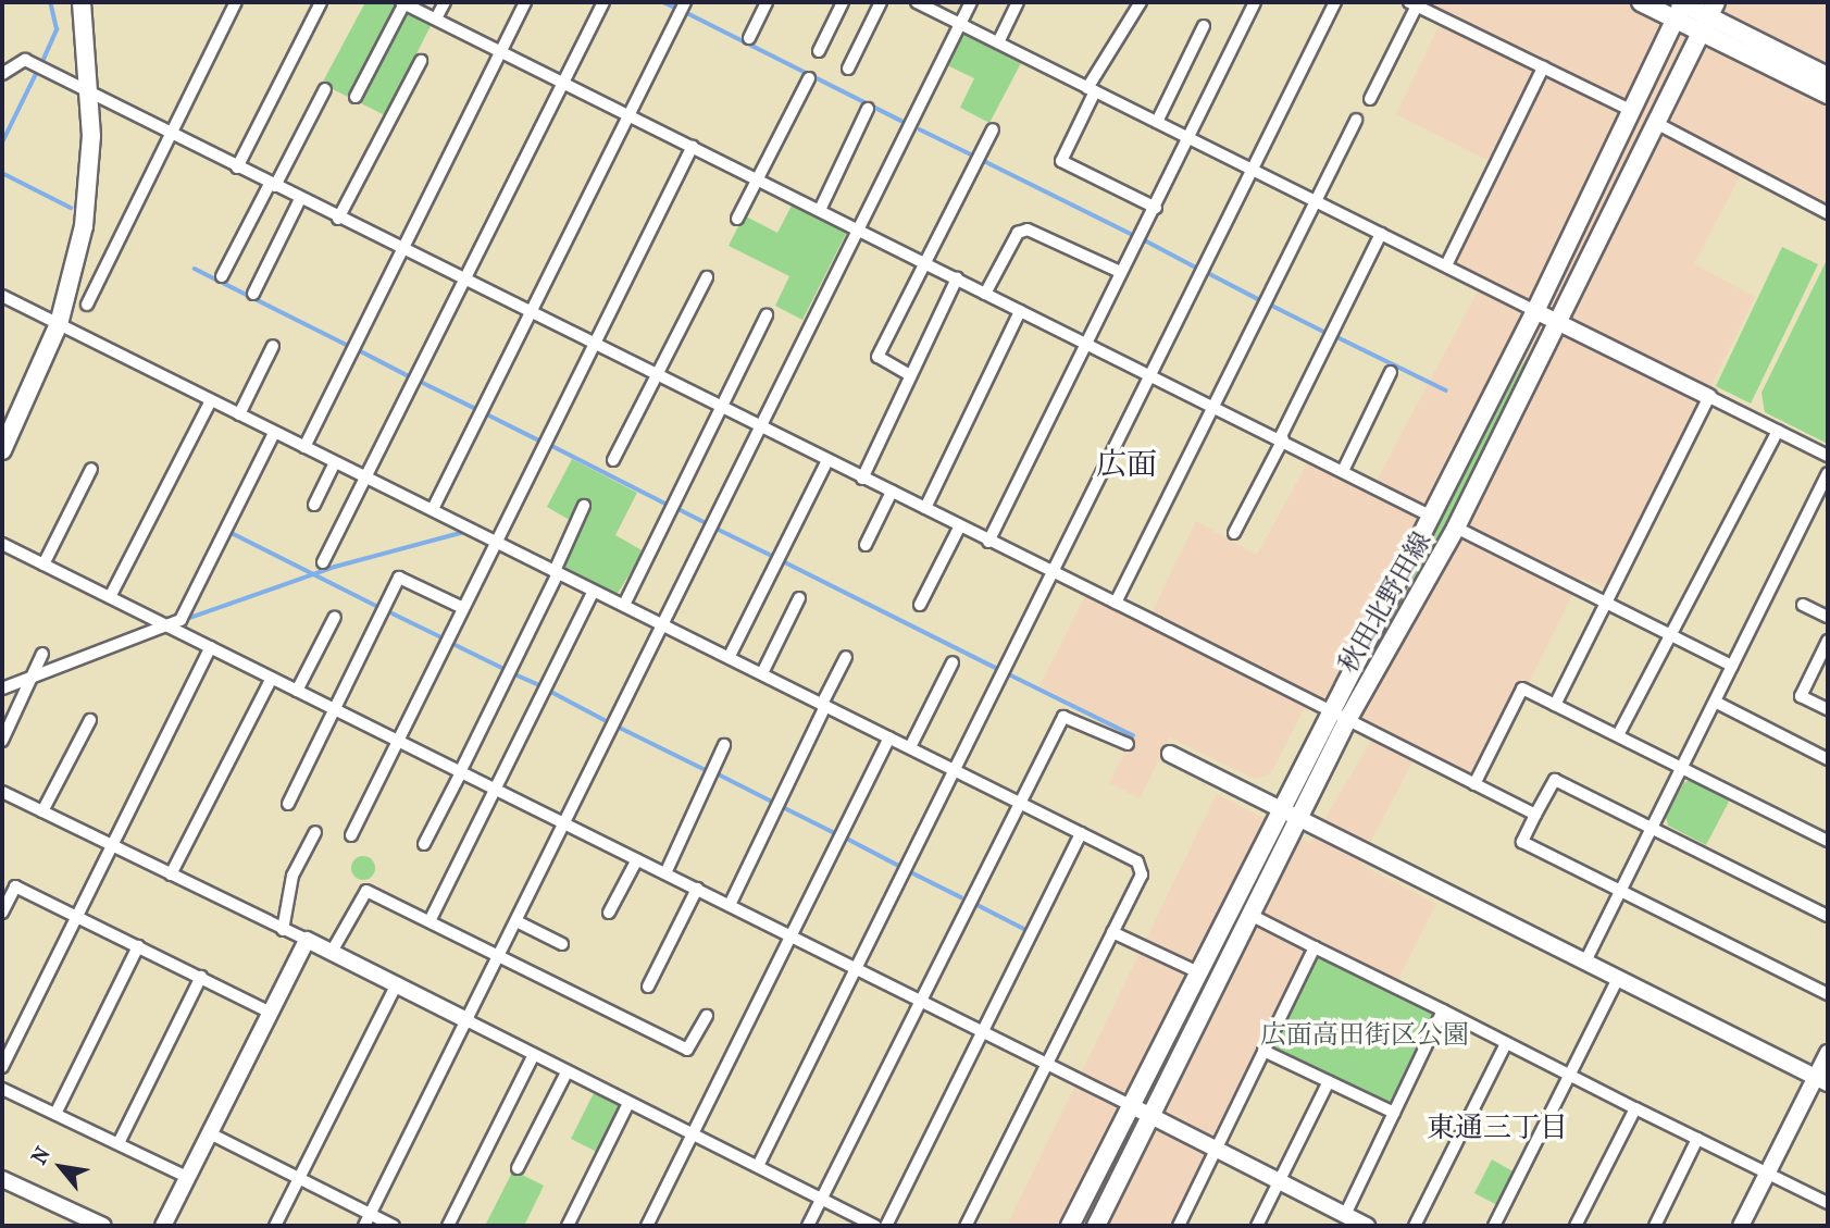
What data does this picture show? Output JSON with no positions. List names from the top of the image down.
{
  "streets": {
    "main road": ["秋田北野田線"]
  },
  "districts": ["広面", "東通三丁目"],
  "parks": ["広面高田街区公園"],
  "north": "top left"
}
